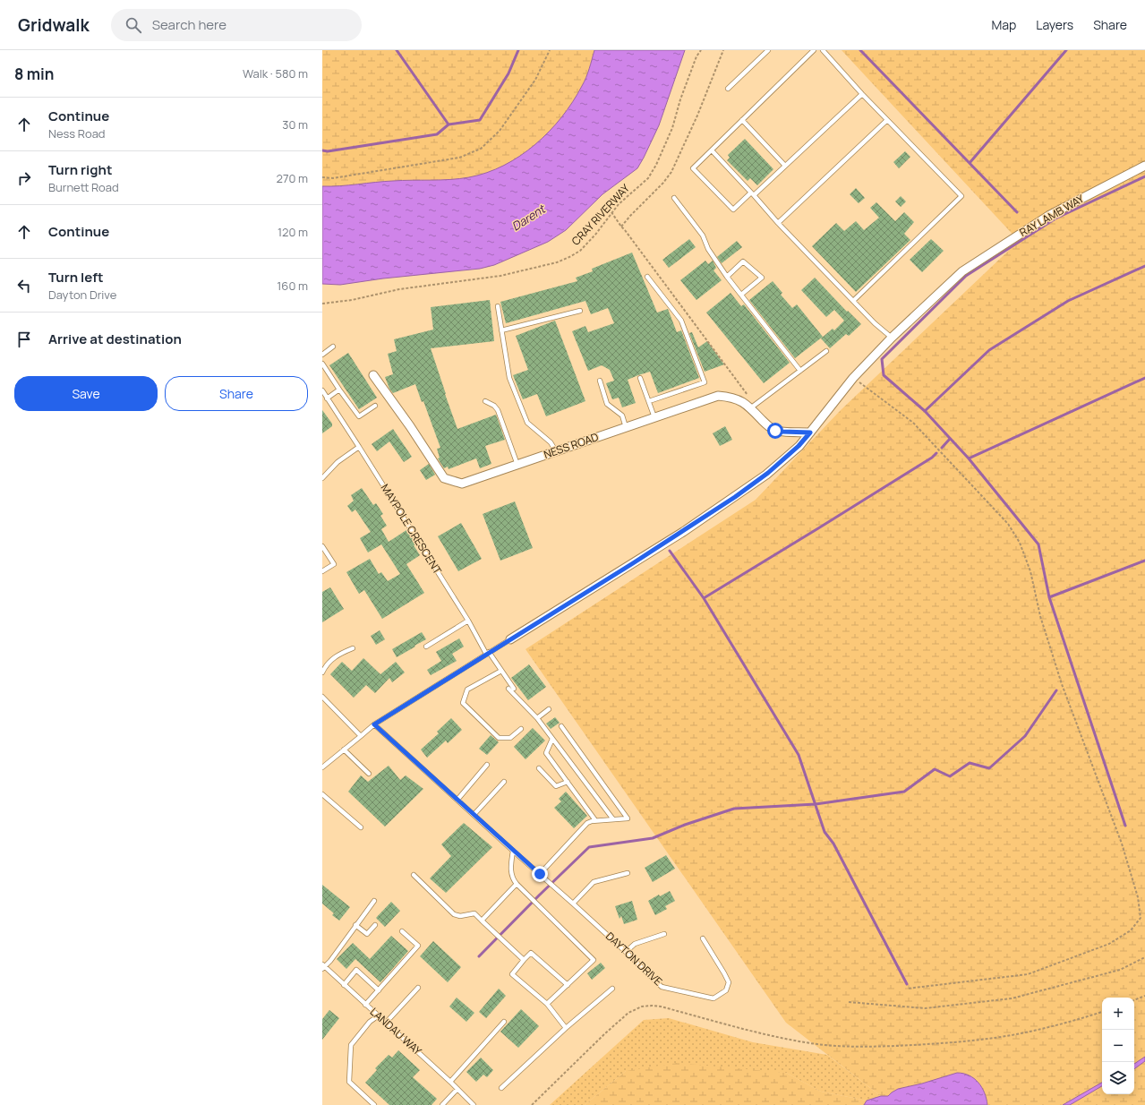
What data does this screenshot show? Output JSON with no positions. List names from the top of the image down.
{
  "streets": {
    "street": ["RAY LAMB WAY", "NESS ROAD"],
    "lane": ["MAYPOLE CRESCENT", "DAYTON DRIVE", "LANDAU WAY"],
    "path": ["CRAY RIVERWAY"]
  },
  "crossings": [
    ["RAY LAMB WAY", "NESS ROAD"]
  ],
  "water": ["Darent"],
  "page": {
    "header": "Gridwalk",
    "search": "Search here",
    "nav": ["Map", "Layers", "Share"],
    "heading": ["8 min", "Walk · 580 m"],
    "list": [
      ["Continue", "Ness Road", "30 m"],
      ["Turn right", "Burnett Road", "270 m"],
      ["Continue", "120 m"],
      ["Turn left", "Dayton Drive", "160 m"],
      "Arrive at destination"
    ],
    "buttons": ["Save", "Share"],
    "map_buttons": ["+", "−"]
  }
}
